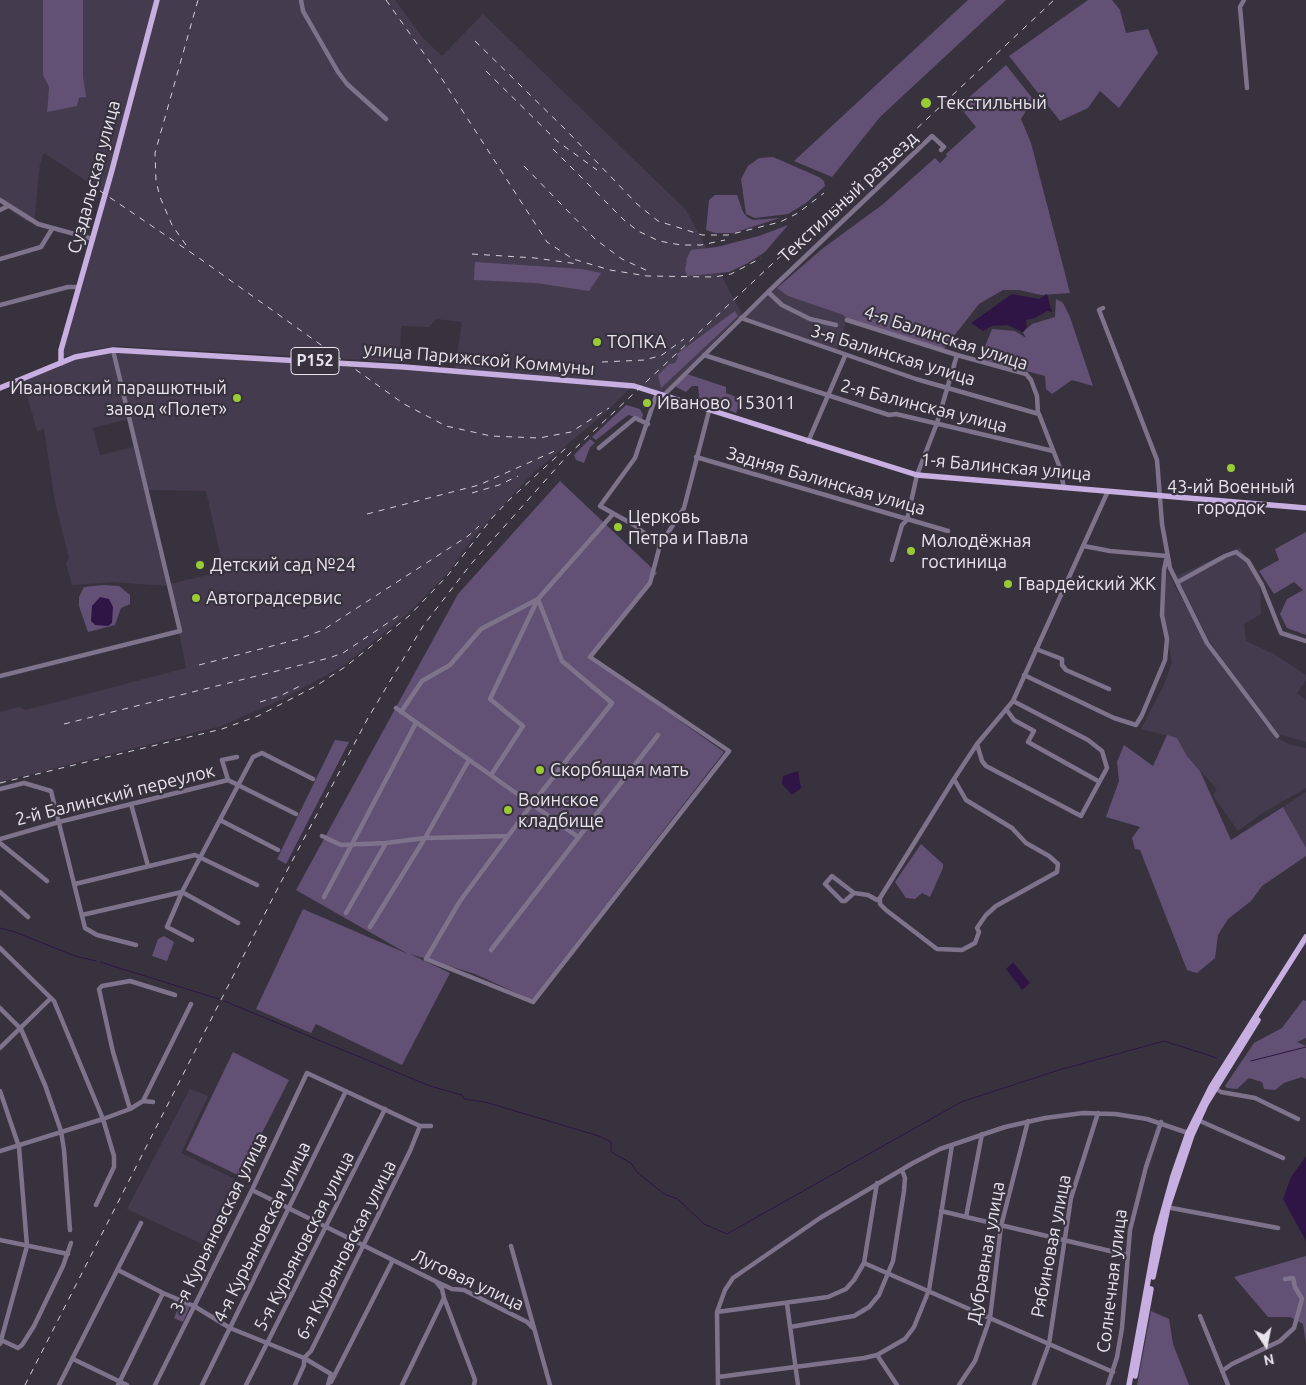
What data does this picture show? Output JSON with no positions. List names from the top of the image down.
{
  "streets": {
    "main road": [
      "Суздальская улица",
      "улица Парижской Коммуны",
      "Р152",
      "1-я Балинская улица"
    ],
    "street": [
      "Текстильный разъезд",
      "4-я Балинская улица",
      "3-я Балинская улица",
      "2-я Балинская улица",
      "Задняя Балинская улица",
      "2-й Балинский переулок",
      "3-я Курьяновская улица",
      "4-я Курьяновская улица",
      "5-я Курьяновская улица",
      "Рябиновая улица",
      "6-я Курьяновская улица",
      "Дубравная улица",
      "Луговая улица",
      "Солнечная улица"
    ]
  },
  "crossings": [
    ["Суздальская улица", "улица Парижской Коммуны"],
    ["4-я Балинская улица", "3-я Балинская улица"],
    ["улица Парижской Коммуны", "1-я Балинская улица"],
    ["3-я Курьяновская улица", "4-я Курьяновская улица"],
    ["3-я Курьяновская улица", "Луговая улица"],
    ["4-я Курьяновская улица", "Луговая улица"],
    ["5-я Курьяновская улица", "Луговая улица"],
    ["6-я Курьяновская улица", "Луговая улица"]
  ],
  "places": [
    "Текстильный",
    "ТОПКА",
    "Ивановский парашютный завод «Полет»",
    "Иваново 153011",
    "43-ий Военный городок",
    "Церковь Петра и Павла",
    "Молодёжная гостиница",
    "Детский сад №24",
    "Гвардейский ЖК",
    "Автоградсервис",
    "Скорбящая мать",
    "Воинское кладбище"
  ],
  "north": "bottom"
}
